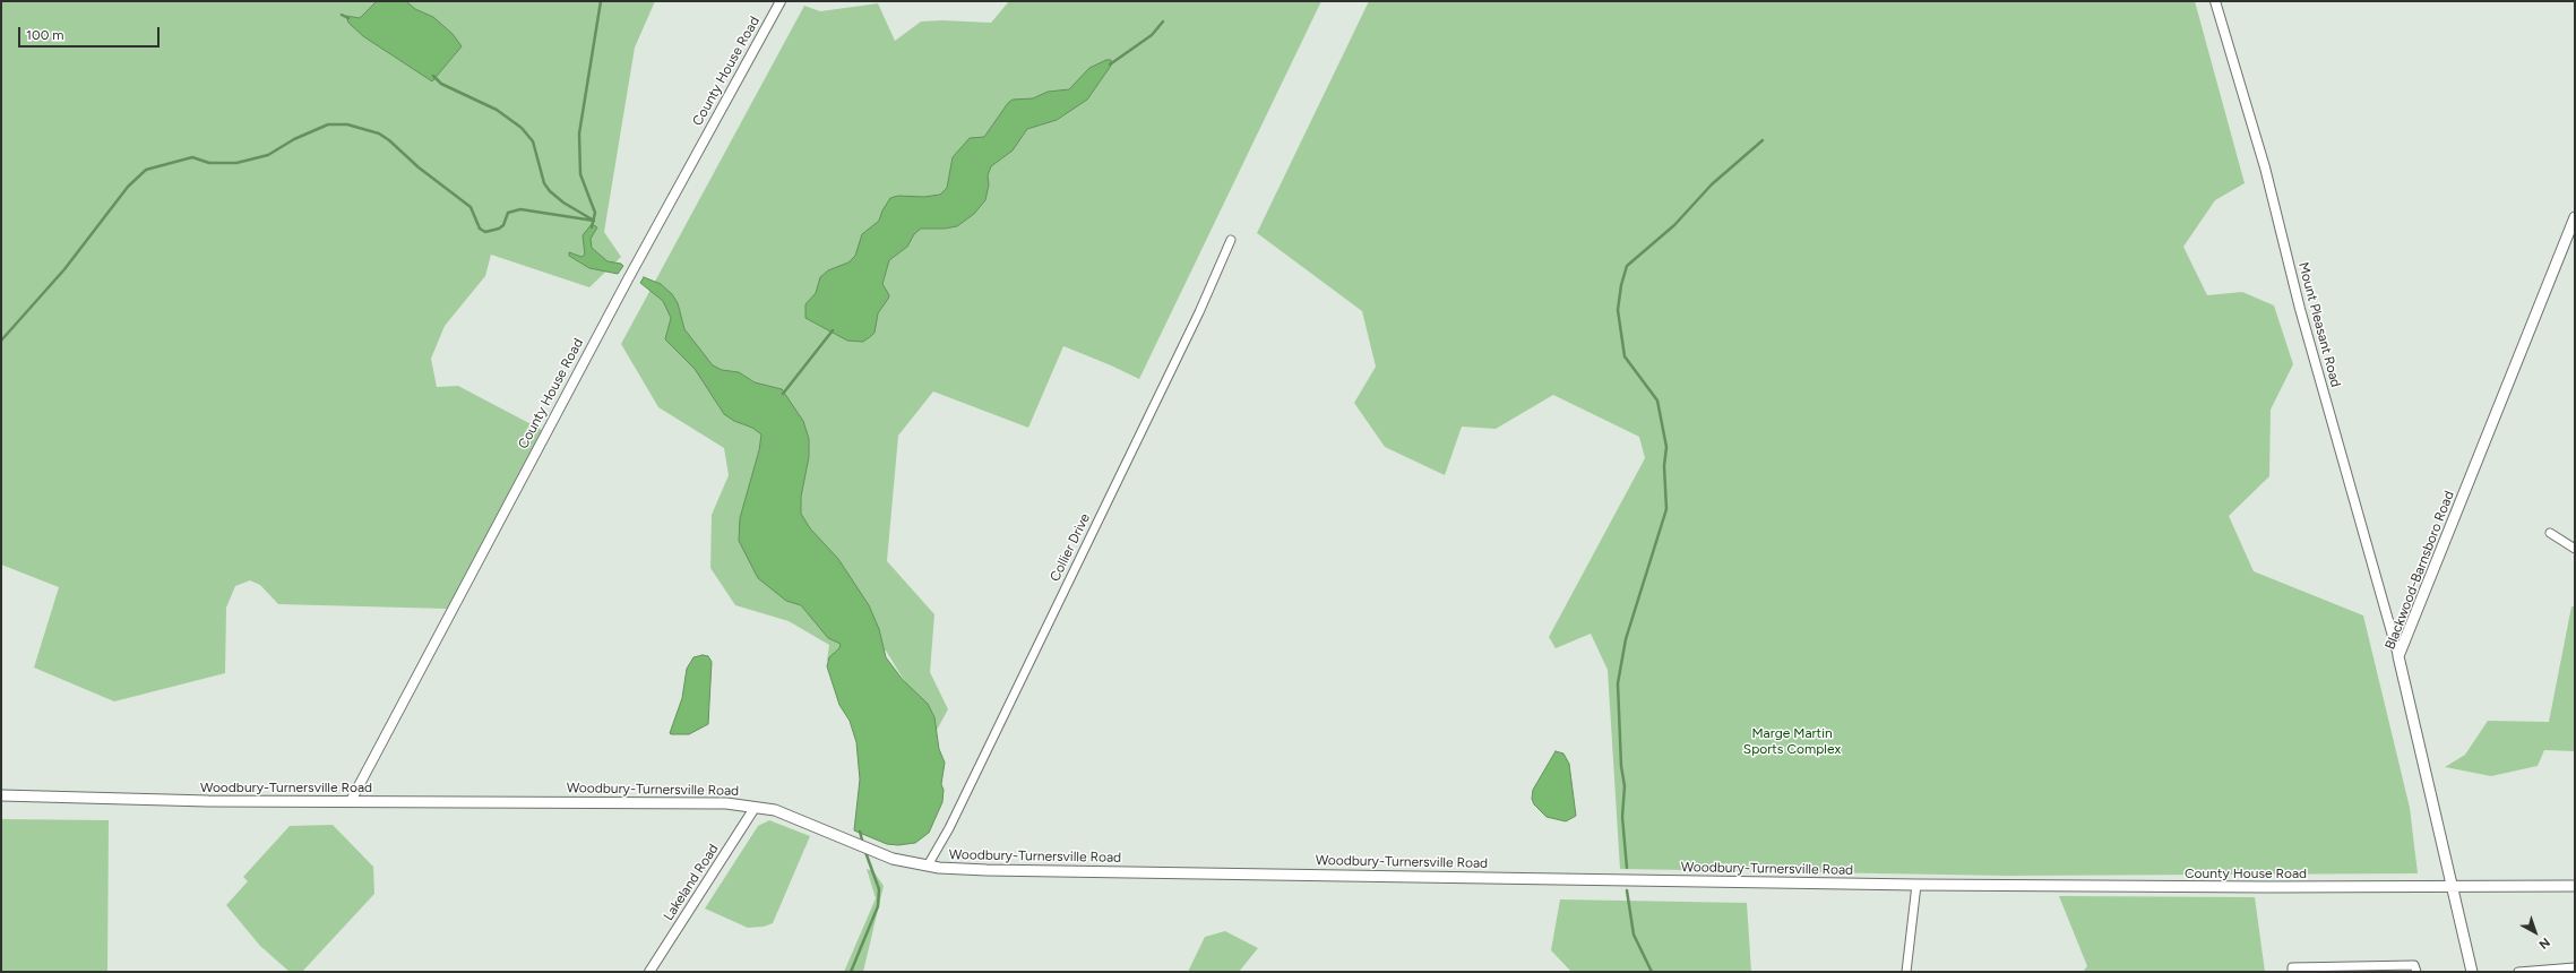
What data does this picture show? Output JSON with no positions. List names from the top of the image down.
{
  "streets": {
    "main road": ["County House Road", "Blackwood-Barnsboro Road", "Woodbury-Turnersville Road"],
    "street": ["Mount Pleasant Road", "Collier Drive", "Lakeland Road"]
  },
  "crossings": [
    ["County House Road", "Blackwood-Barnsboro Road"],
    ["County House Road", "Woodbury-Turnersville Road"],
    ["Mount Pleasant Road", "Blackwood-Barnsboro Road"],
    ["Collier Drive", "Woodbury-Turnersville Road"],
    ["Woodbury-Turnersville Road", "Lakeland Road"]
  ],
  "parks": ["Marge Martin Sports Complex"],
  "scale_bar": "100 m",
  "north": "bottom right"
}
